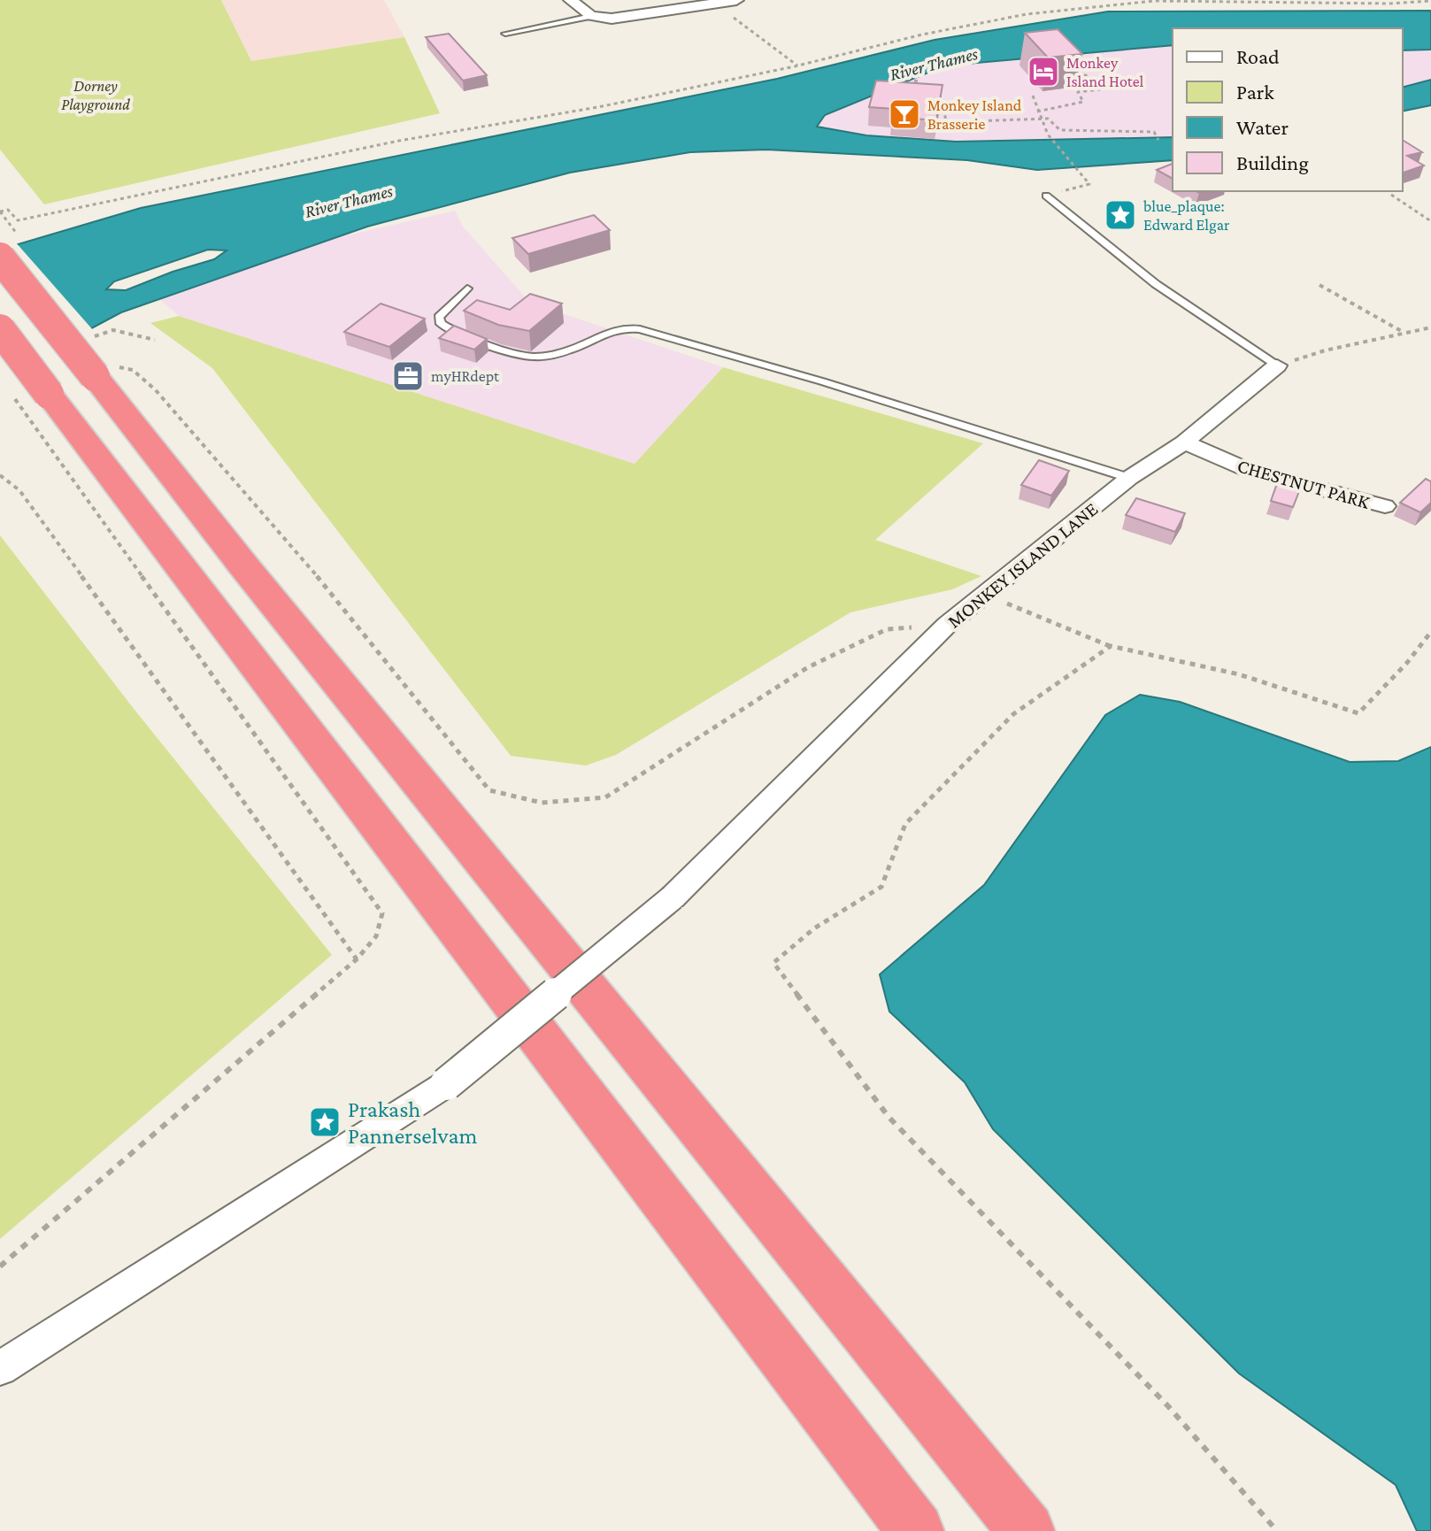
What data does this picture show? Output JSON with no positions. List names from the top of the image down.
{
  "streets": {
    "street": ["CHESTNUT PARK", "MONKEY ISLAND LANE"]
  },
  "crossings": [
    ["CHESTNUT PARK", "MONKEY ISLAND LANE"]
  ],
  "water": ["River Thames"],
  "parks": ["Dorney Playground"],
  "places": {
    "hotel": ["Monkey Island Hotel"],
    "bar": ["Monkey Island Brasserie"],
    "place": ["blue_plaque: Edward Elgar", "Prakash Pannerselvam"],
    "office": ["myHRdept"]
  },
  "legend": [
    "Road",
    "Park",
    "Water",
    "Building"
  ]
}
